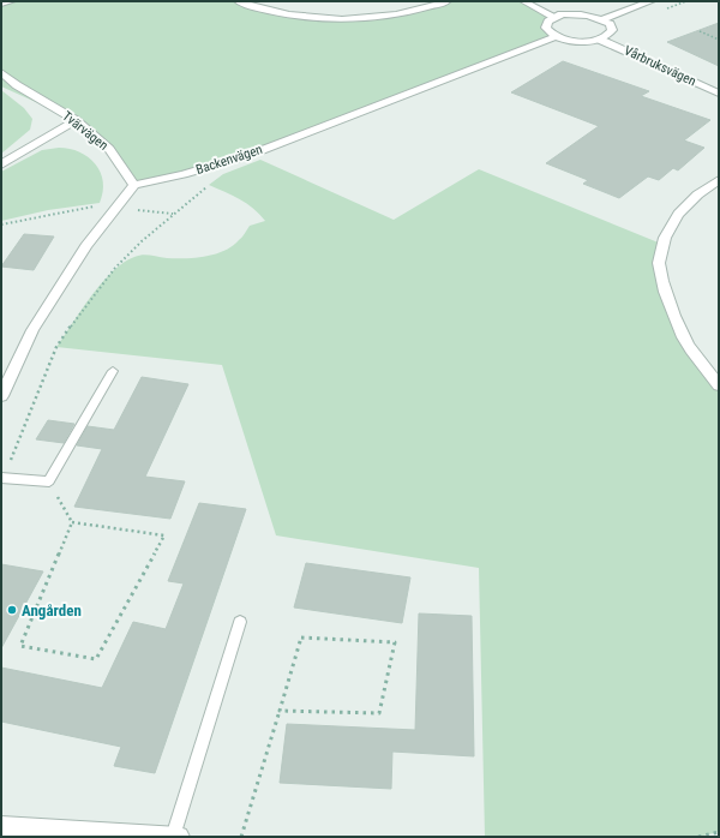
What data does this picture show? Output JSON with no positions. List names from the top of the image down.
{
  "streets": {
    "street": ["Vårbruksvägen", "Tvärvägen", "Backenvägen"]
  },
  "crossings": [
    ["Tvärvägen", "Backenvägen"]
  ],
  "places": ["Angården"]
}
